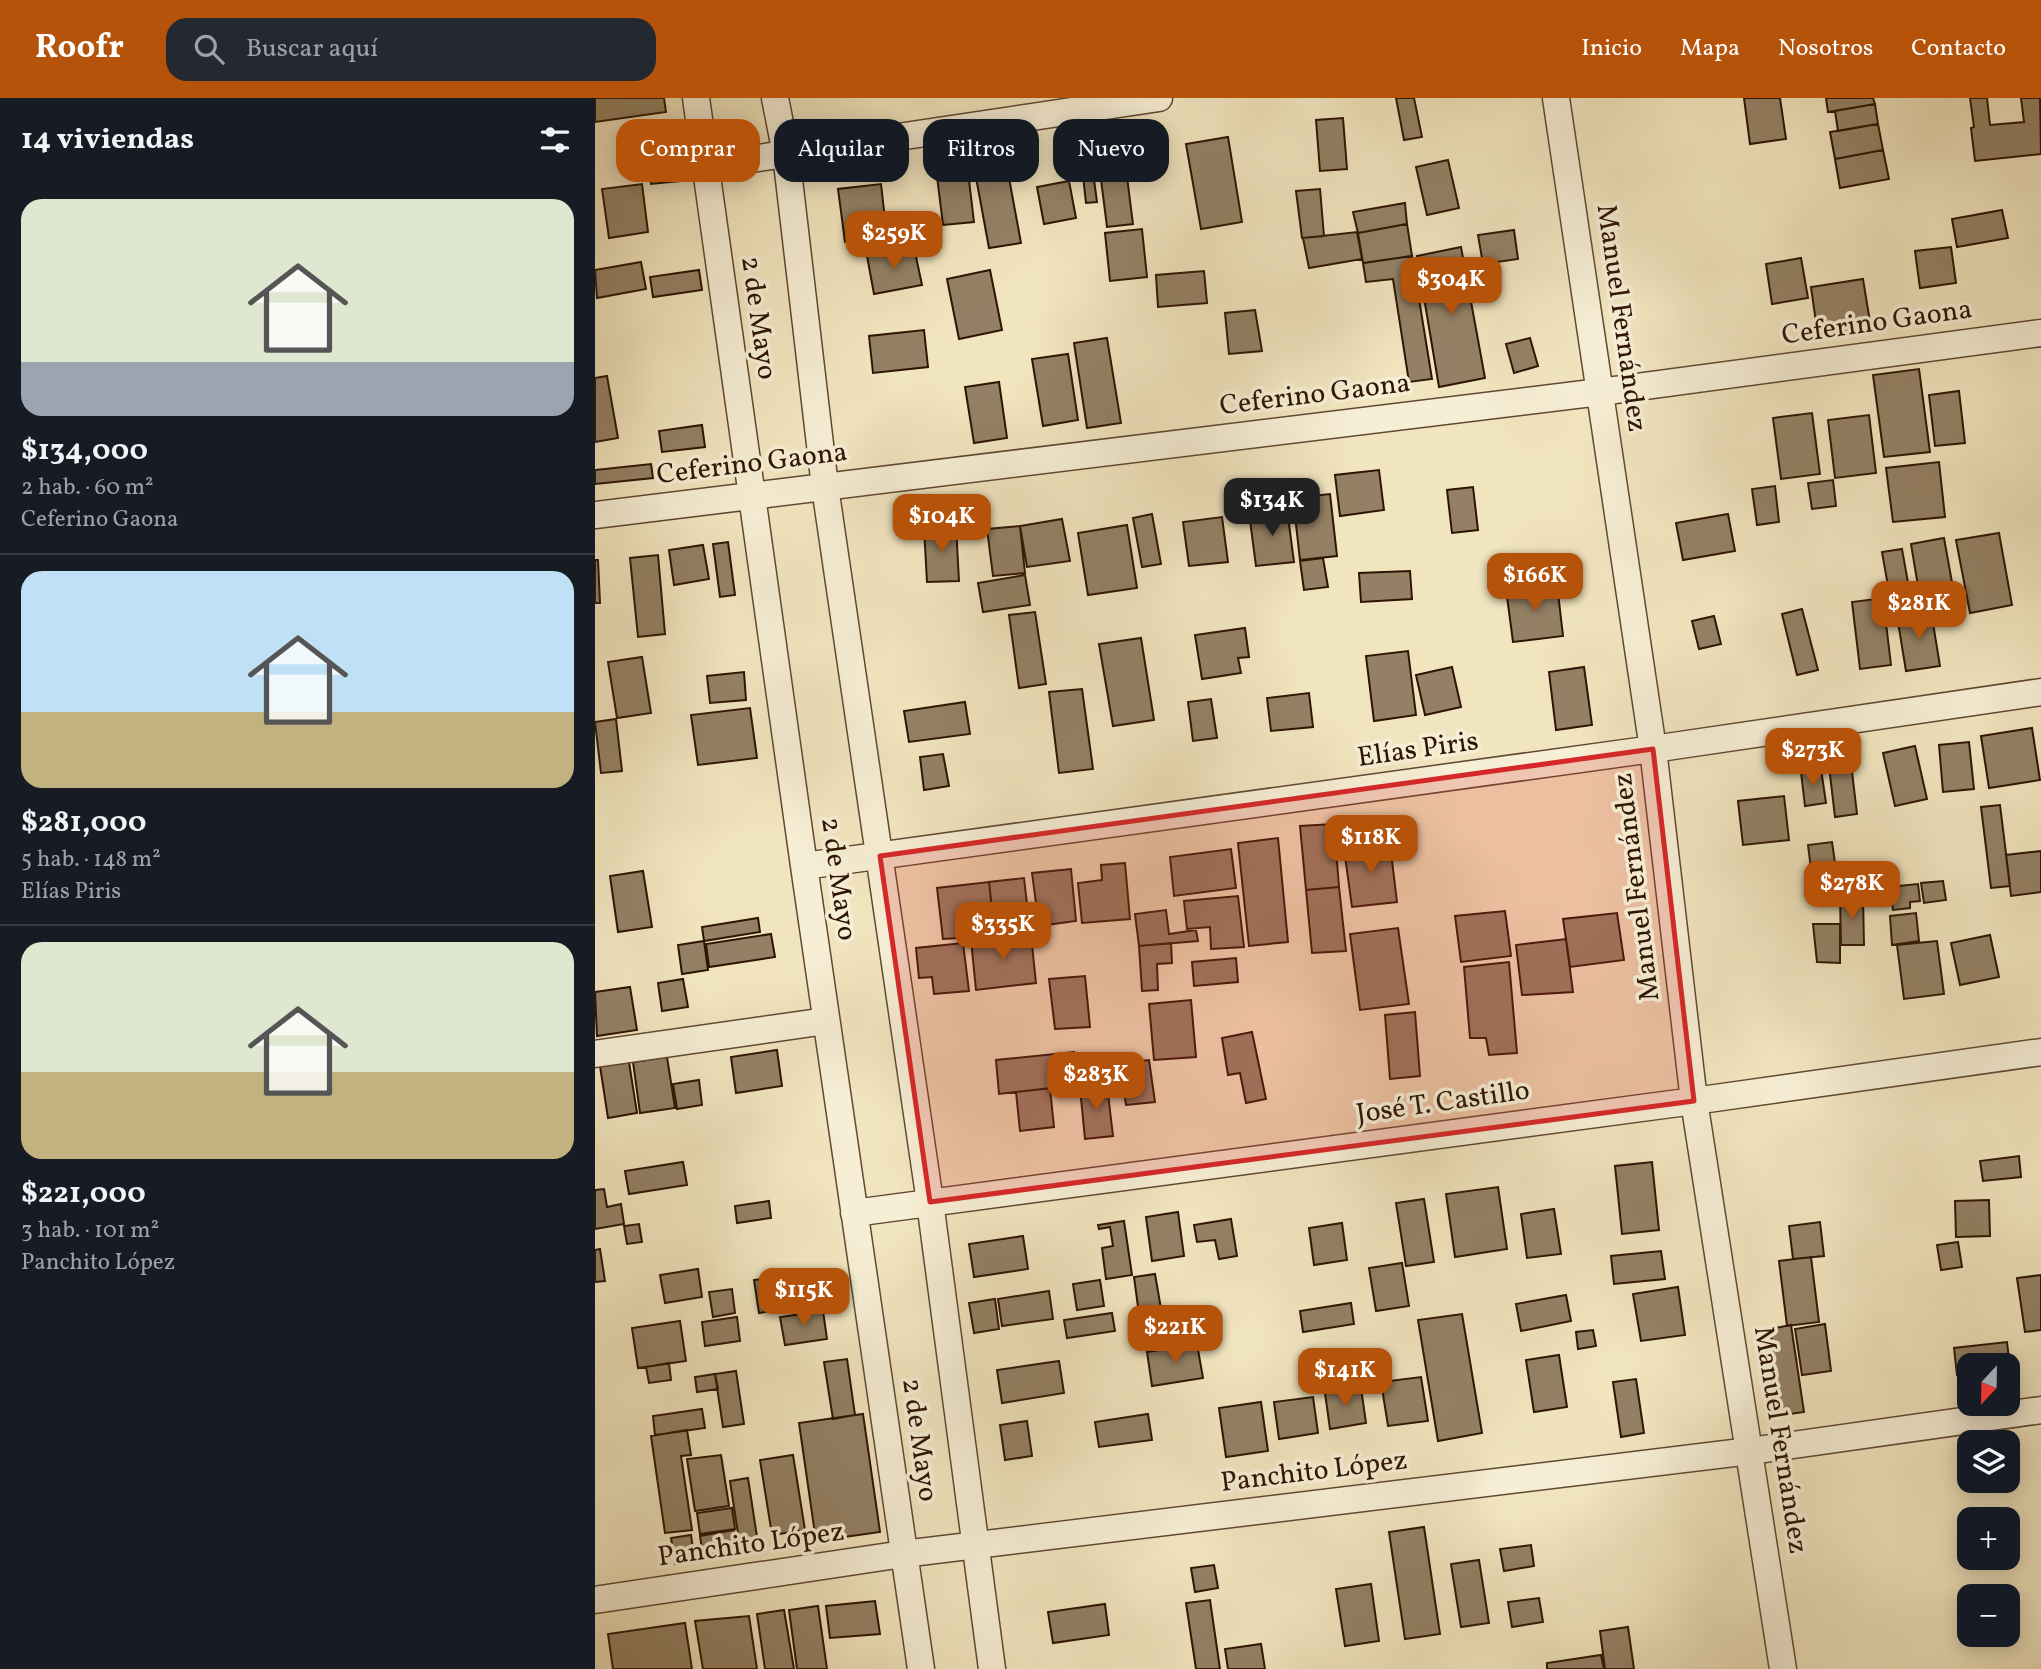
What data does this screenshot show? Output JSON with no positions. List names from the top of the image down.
{
  "streets": {
    "street": [
      "2 de Mayo",
      "Manuel Fernández",
      "Ceferino Gaona",
      "Elías Piris",
      "José T. Castillo",
      "Panchito López"
    ]
  },
  "crossings": [
    ["2 de Mayo", "Ceferino Gaona"],
    ["2 de Mayo", "Elías Piris"],
    ["2 de Mayo", "José T. Castillo"],
    ["2 de Mayo", "Panchito López"],
    ["Manuel Fernández", "Ceferino Gaona"],
    ["Manuel Fernández", "Elías Piris"],
    ["Manuel Fernández", "José T. Castillo"],
    ["Manuel Fernández", "Panchito López"]
  ],
  "north": "bottom",
  "page": {
    "header": "Roofr",
    "search": "Buscar aquí",
    "nav": [
      "Inicio",
      "Mapa",
      "Nosotros",
      "Contacto"
    ],
    "heading": "14 viviendas",
    "chip": [
      "Comprar",
      "Alquilar",
      "Filtros",
      "Nuevo"
    ],
    "list": [
      {
        "name": "$134,000",
        "note": "2 hab. · 60 m² · Ceferino Gaona"
      },
      {
        "name": "$281,000",
        "note": "5 hab. · 148 m² · Elías Piris"
      },
      {
        "name": "$221,000",
        "note": "3 hab. · 101 m² · Panchito López"
      }
    ],
    "price": [
      "$259K",
      "$304K",
      "$134K",
      "$104K",
      "$166K",
      "$281K",
      "$273K",
      "$118K",
      "$278K",
      "$335K",
      "$283K",
      "$115K",
      "$221K",
      "$141K"
    ],
    "map_buttons": ["+", "−"]
  }
}
